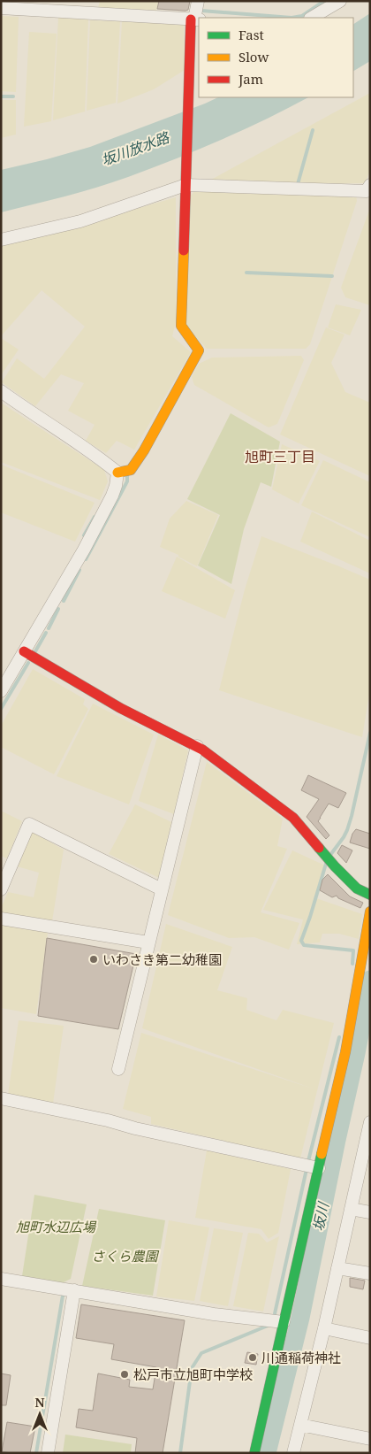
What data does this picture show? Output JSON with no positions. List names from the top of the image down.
{
  "districts": ["旭町三丁目"],
  "water": ["坂川放水路", "坂川"],
  "parks": ["旭町水辺広場", "さくら農園"],
  "places": ["いわさき第二幼稚園", "川通稲荷神社", "松戸市立旭町中学校"],
  "legend": ["Fast", "Slow", "Jam"],
  "north": "top"
}
